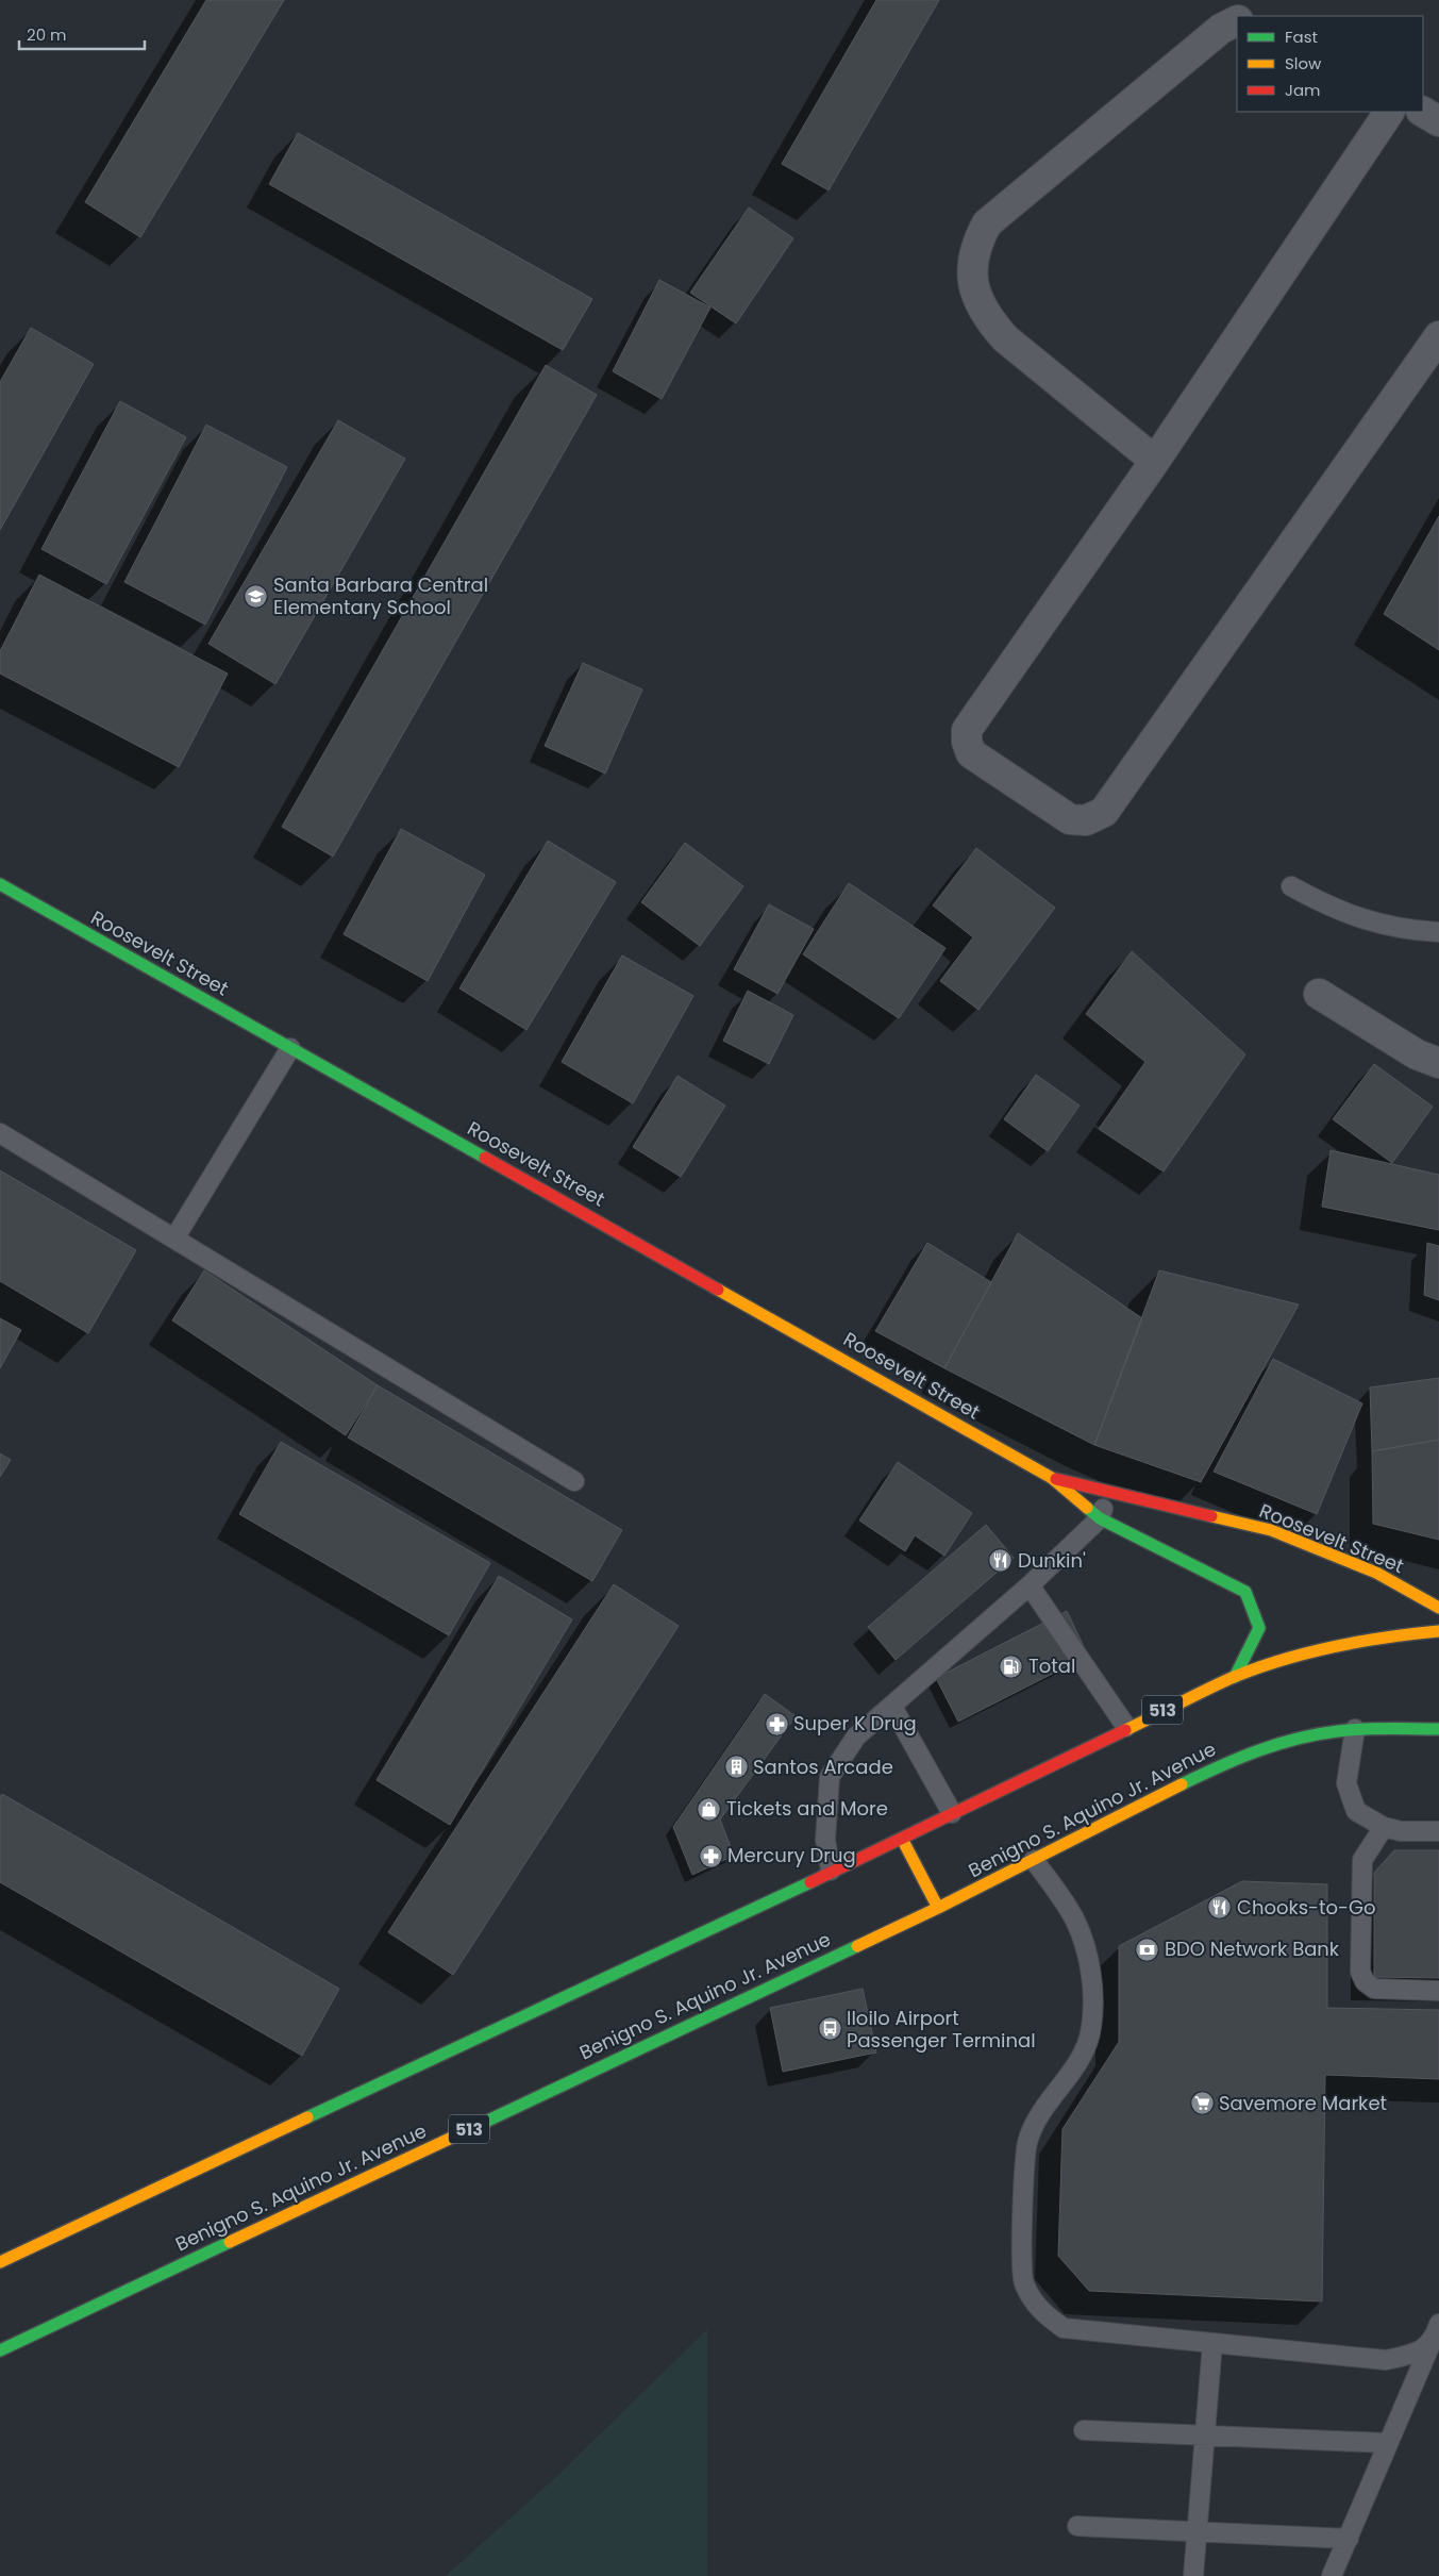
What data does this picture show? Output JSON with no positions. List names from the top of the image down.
{
  "streets": {
    "main road": ["Roosevelt Street", "513", "Benigno S. Aquino Jr. Avenue"]
  },
  "crossings": [
    ["Roosevelt Street", "513"]
  ],
  "places": {
    "school or university": ["Santa Barbara Central Elementary School"],
    "restaurant": ["Dunkin'", "Chooks-to-Go"],
    "fuel station": ["Total"],
    "pharmacy": ["Super K Drug", "Mercury Drug"],
    "building": ["Santos Arcade"],
    "shop": ["Tickets and More"],
    "bank": ["BDO Network Bank"],
    "bus stop": ["Iloilo Airport Passenger Terminal"],
    "supermarket": ["Savemore Market"]
  },
  "legend": ["Fast", "Slow", "Jam"],
  "scale_bar": "20 m"
}
